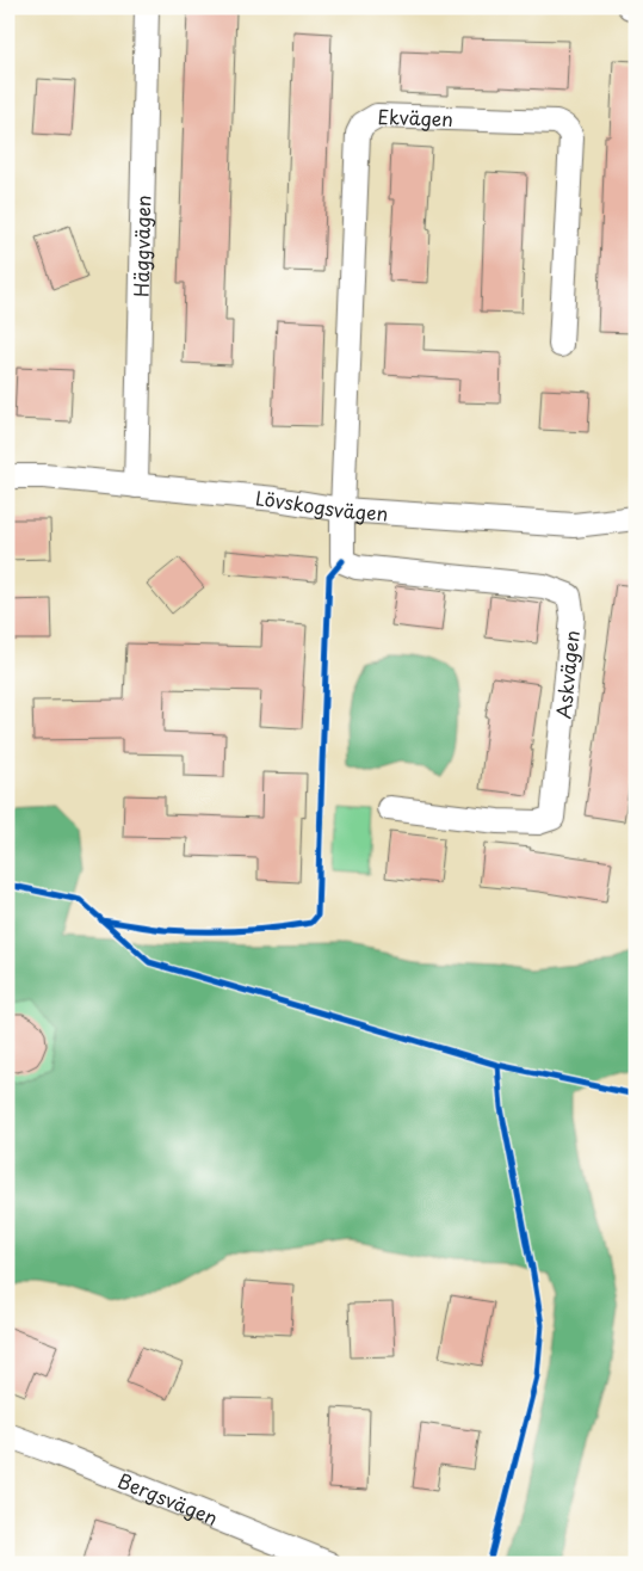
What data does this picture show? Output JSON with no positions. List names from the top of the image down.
{
  "streets": {
    "street": [
      "Ekvägen",
      "Häggvägen",
      "Lövskogsvägen",
      "Askvägen",
      "Bergsvägen"
    ]
  },
  "crossings": [
    ["Ekvägen", "Lövskogsvägen"],
    ["Ekvägen", "Askvägen"],
    ["Häggvägen", "Lövskogsvägen"],
    ["Lövskogsvägen", "Askvägen"]
  ]
}
